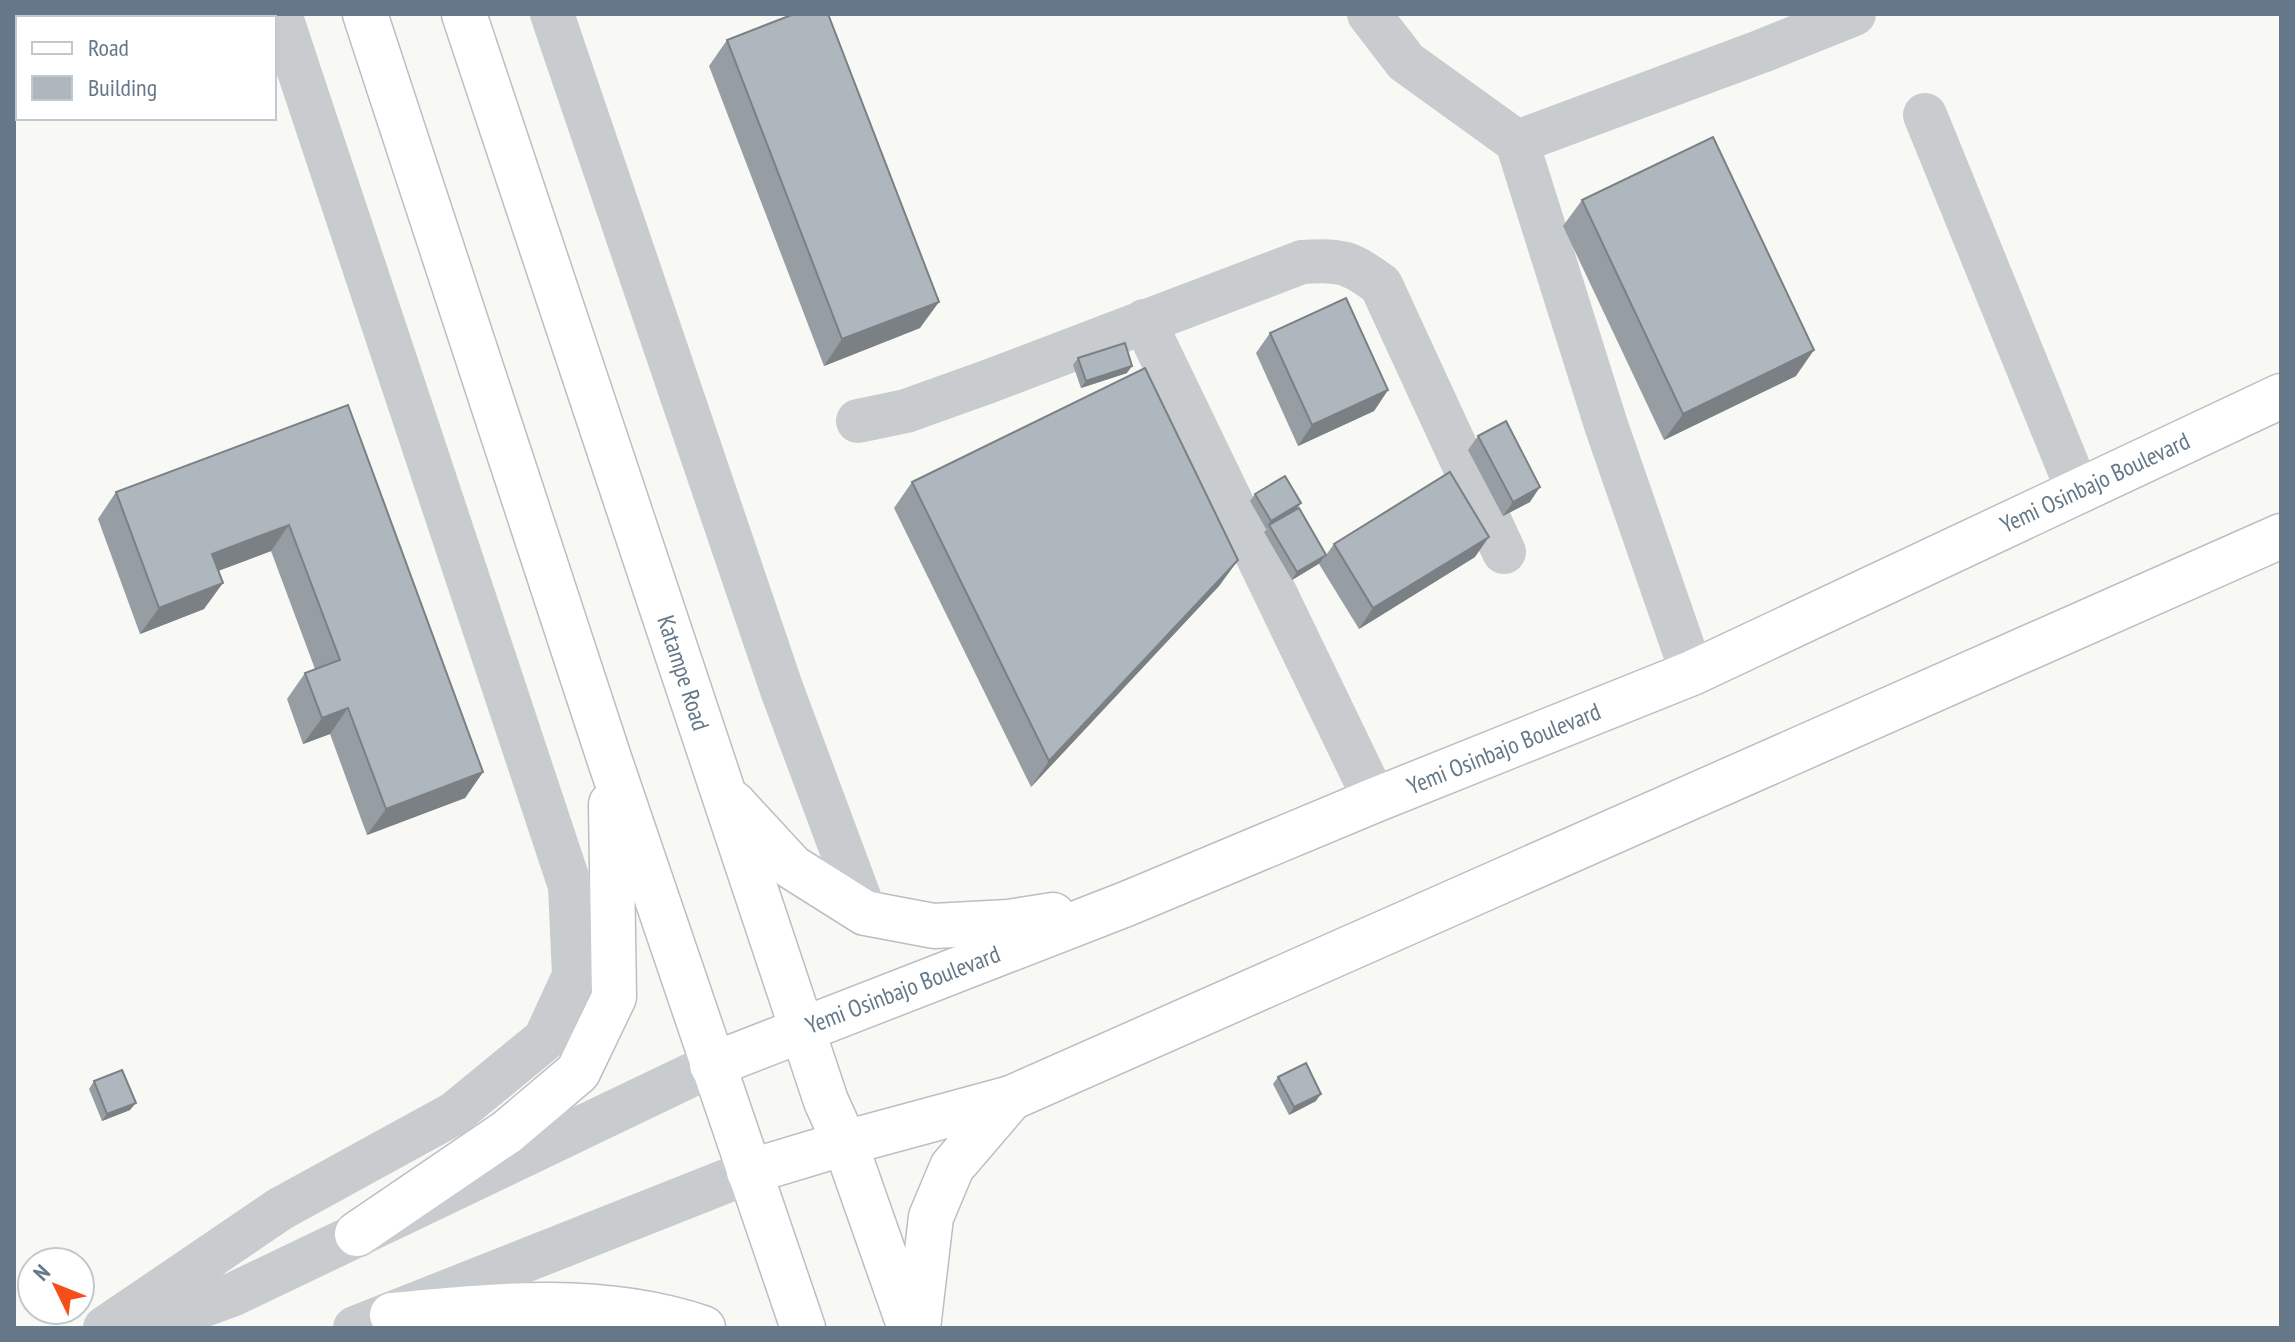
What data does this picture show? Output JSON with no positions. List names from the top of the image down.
{
  "streets": {
    "main road": ["Yemi Osinbajo Boulevard", "Katampe Road"]
  },
  "crossings": [
    ["Yemi Osinbajo Boulevard", "Katampe Road"]
  ],
  "legend": ["Road", "Building"],
  "north": "top left"
}
